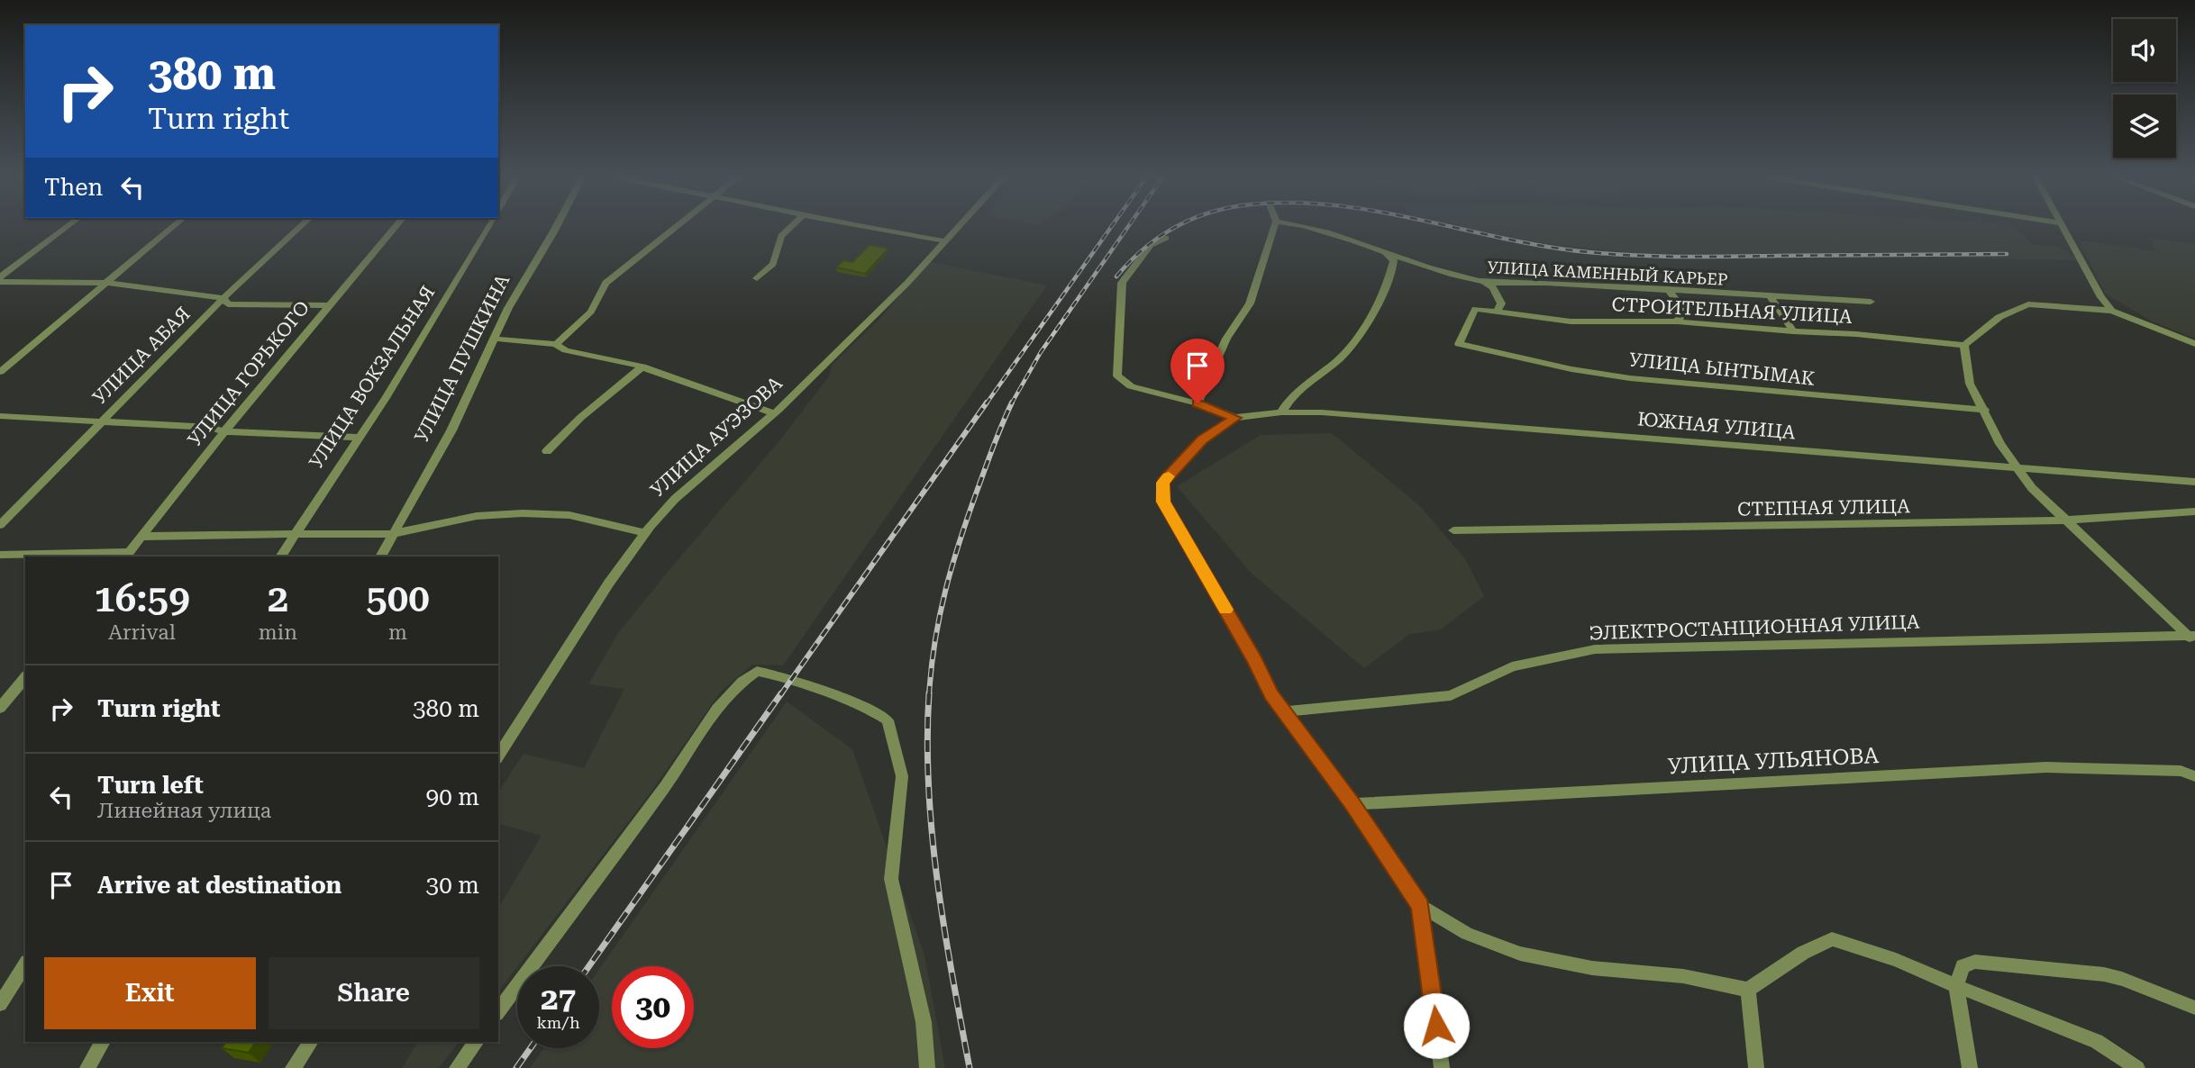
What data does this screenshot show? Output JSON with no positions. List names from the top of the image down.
{
  "streets": {
    "street": [
      "УЛИЦА КАМЕННЫЙ КАРЬЕР",
      "СТРОИТЕЛЬНАЯ УЛИЦА",
      "УЛИЦА АБАЯ",
      "УЛИЦА ПУШКИНА",
      "УЛИЦА ЫНТЫМАК",
      "УЛИЦА ГОРЬКОГО",
      "УЛИЦА ВОКЗАЛЬНАЯ",
      "ЮЖНАЯ УЛИЦА",
      "УЛИЦА АУЭЗОВА",
      "СТЕПНАЯ УЛИЦА",
      "ЭЛЕКТРОСТАНЦИОННАЯ УЛИЦА",
      "УЛИЦА УЛЬЯНОВА"
    ]
  },
  "crossings": [
    ["СТРОИТЕЛЬНАЯ УЛИЦА", "УЛИЦА ЫНТЫМАК"]
  ],
  "page": {
    "turn": ["380 m", "Turn right"],
    "then": "Then",
    "eta": [
      "16:59",
      "Arrival",
      "2",
      "min",
      "500",
      "m"
    ],
    "list": [
      {
        "name": "Turn right",
        "value": "380 m"
      },
      {
        "name": "Turn left",
        "note": "Линейная улица",
        "value": "90 m"
      },
      {
        "name": "Arrive at destination",
        "value": "30 m"
      }
    ],
    "buttons": ["Exit", "Share"],
    "speed": "27 km/h",
    "limit": "30"
  }
}
